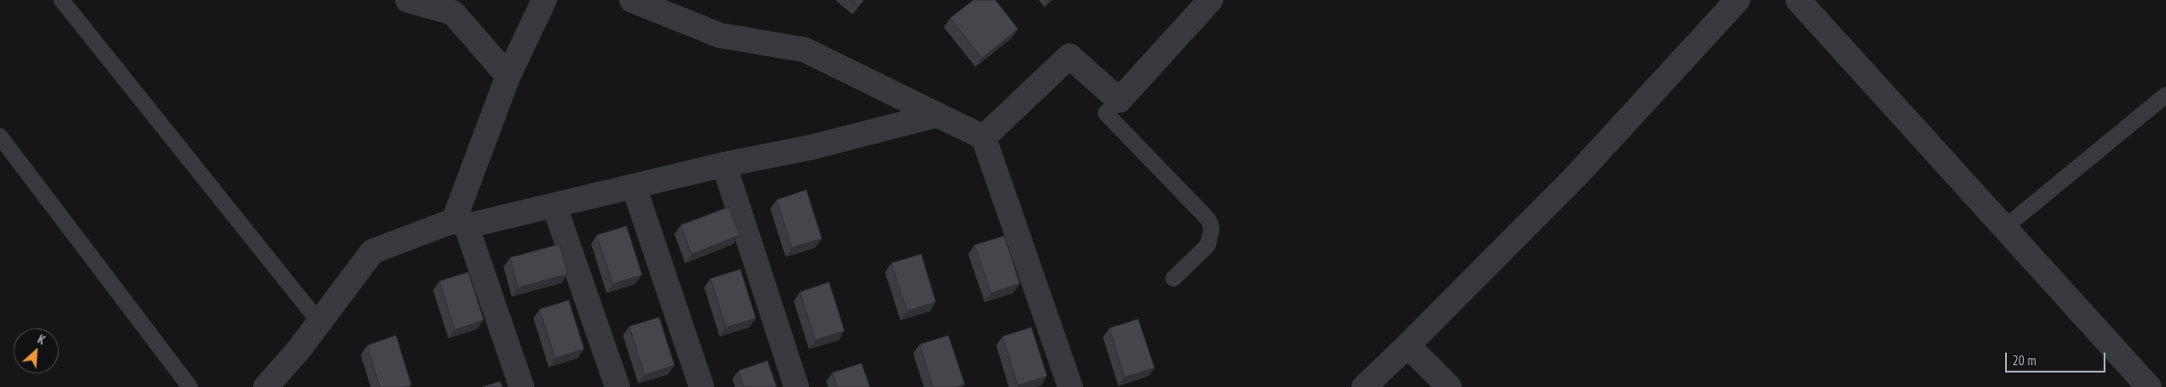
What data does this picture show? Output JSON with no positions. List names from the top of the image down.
{
  "scale_bar": "20 m",
  "north": "top right"
}
